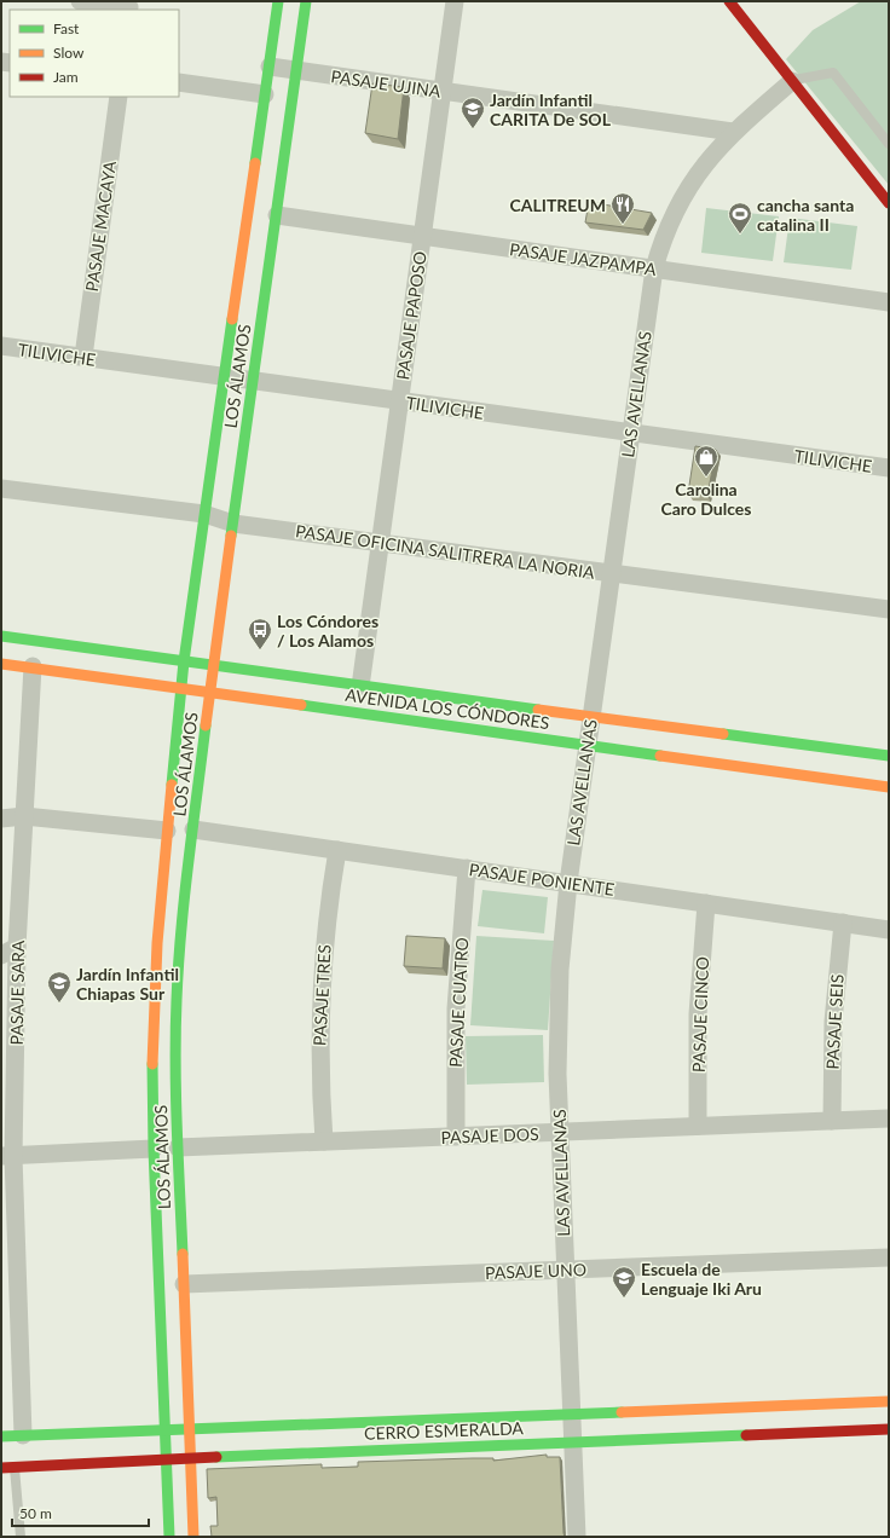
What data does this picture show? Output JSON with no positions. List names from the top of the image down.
{
  "streets": {
    "street": [
      "PASAJE UJINA",
      "PASAJE MACAYA",
      "PASAJE JAZPAMPA",
      "PASAJE PAPOSO",
      "TILIVICHE",
      "LOS ÁLAMOS",
      "LAS AVELLANAS",
      "PASAJE OFICINA SALITRERA LA NORIA",
      "AVENIDA LOS CÓNDORES",
      "PASAJE PONIENTE",
      "PASAJE SARA",
      "PASAJE TRES",
      "PASAJE CUATRO",
      "PASAJE CINCO",
      "PASAJE SEIS",
      "PASAJE DOS",
      "PASAJE UNO",
      "CERRO ESMERALDA"
    ]
  },
  "crossings": [
    ["PASAJE UJINA", "PASAJE PAPOSO"],
    ["PASAJE UJINA", "LOS ÁLAMOS"],
    ["PASAJE UJINA", "LAS AVELLANAS"],
    ["PASAJE MACAYA", "TILIVICHE"],
    ["PASAJE JAZPAMPA", "PASAJE PAPOSO"],
    ["PASAJE JAZPAMPA", "LOS ÁLAMOS"],
    ["PASAJE JAZPAMPA", "LAS AVELLANAS"],
    ["PASAJE PAPOSO", "TILIVICHE"],
    ["PASAJE PAPOSO", "PASAJE OFICINA SALITRERA LA NORIA"],
    ["PASAJE PAPOSO", "AVENIDA LOS CÓNDORES"],
    ["TILIVICHE", "LOS ÁLAMOS"],
    ["TILIVICHE", "LAS AVELLANAS"],
    ["LOS ÁLAMOS", "PASAJE OFICINA SALITRERA LA NORIA"],
    ["LOS ÁLAMOS", "AVENIDA LOS CÓNDORES"],
    ["LOS ÁLAMOS", "PASAJE PONIENTE"],
    ["LOS ÁLAMOS", "PASAJE DOS"],
    ["LOS ÁLAMOS", "PASAJE UNO"],
    ["LOS ÁLAMOS", "CERRO ESMERALDA"],
    ["LAS AVELLANAS", "PASAJE OFICINA SALITRERA LA NORIA"],
    ["LAS AVELLANAS", "AVENIDA LOS CÓNDORES"],
    ["LAS AVELLANAS", "PASAJE PONIENTE"],
    ["LAS AVELLANAS", "PASAJE DOS"],
    ["LAS AVELLANAS", "PASAJE UNO"],
    ["LAS AVELLANAS", "CERRO ESMERALDA"],
    ["AVENIDA LOS CÓNDORES", "PASAJE SARA"],
    ["PASAJE PONIENTE", "PASAJE TRES"],
    ["PASAJE PONIENTE", "PASAJE CUATRO"],
    ["PASAJE PONIENTE", "PASAJE CINCO"],
    ["PASAJE PONIENTE", "PASAJE SEIS"],
    ["PASAJE SARA", "CERRO ESMERALDA"],
    ["PASAJE TRES", "PASAJE DOS"],
    ["PASAJE CUATRO", "PASAJE DOS"],
    ["PASAJE CINCO", "PASAJE DOS"],
    ["PASAJE SEIS", "PASAJE DOS"]
  ],
  "places": {
    "school or university": ["Jardín Infantil CARITA De SOL", "Jardín Infantil Chiapas Sur", "Escuela de Lenguaje Iki Aru"],
    "restaurant": ["CALITREUM"],
    "sports": ["cancha santa catalina II"],
    "shop": ["Carolina Caro Dulces"],
    "bus stop": ["Los Cóndores / Los Alamos"]
  },
  "legend": ["Fast", "Slow", "Jam"],
  "scale_bar": "50 m"
}
